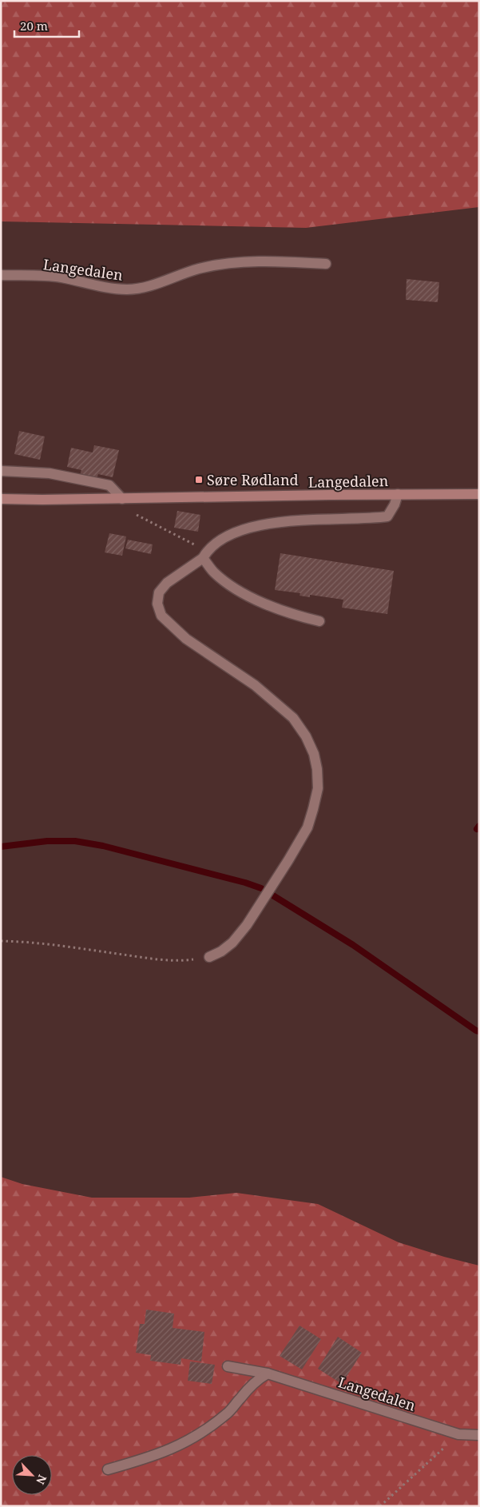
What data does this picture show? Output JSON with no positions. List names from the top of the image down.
{
  "streets": {
    "main road": ["Langedalen"]
  },
  "places": {
    "transit": ["Søre Rødland"]
  },
  "scale_bar": "20 m",
  "north": "bottom right"
}
